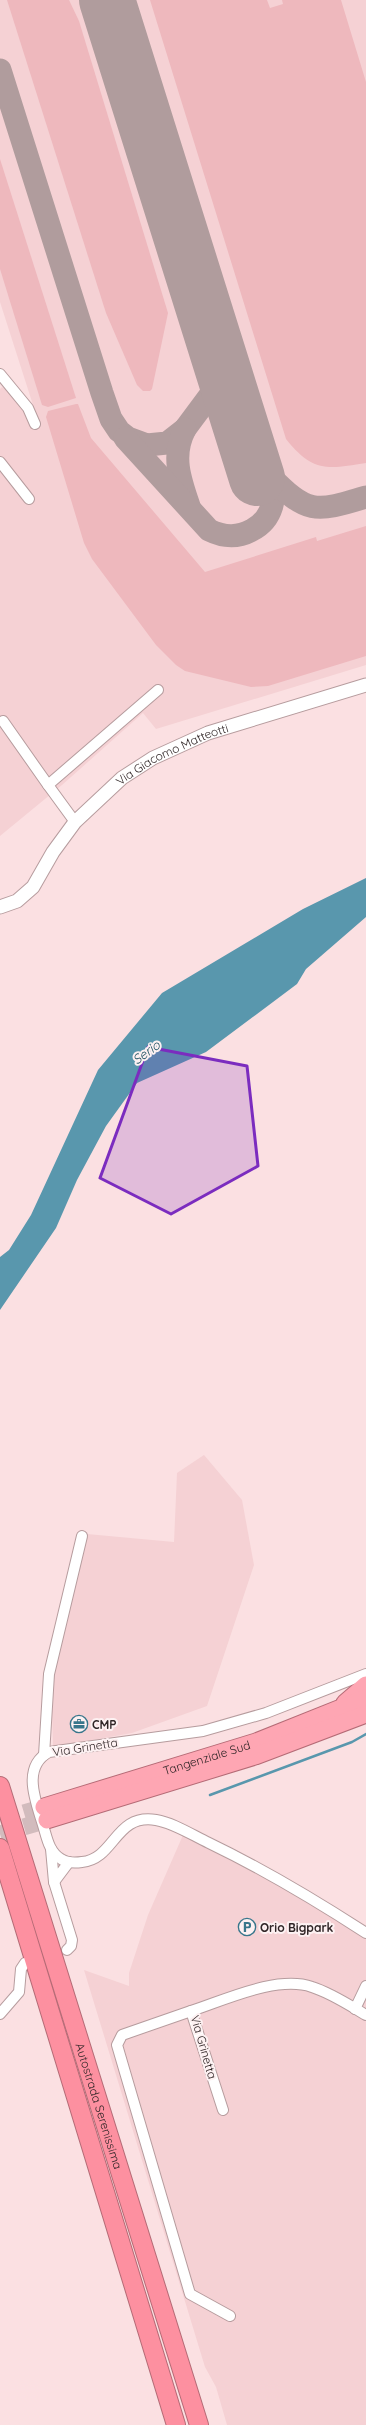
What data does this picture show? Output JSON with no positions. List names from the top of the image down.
{
  "streets": {
    "highway": ["Tangenziale Sud", "Autostrada Serenissima"],
    "street": ["Via Giacomo Matteotti", "Via Grinetta"]
  },
  "water": ["Serio"],
  "places": {
    "office": ["CMP"],
    "parking": ["Orio Bigpark"]
  }
}
